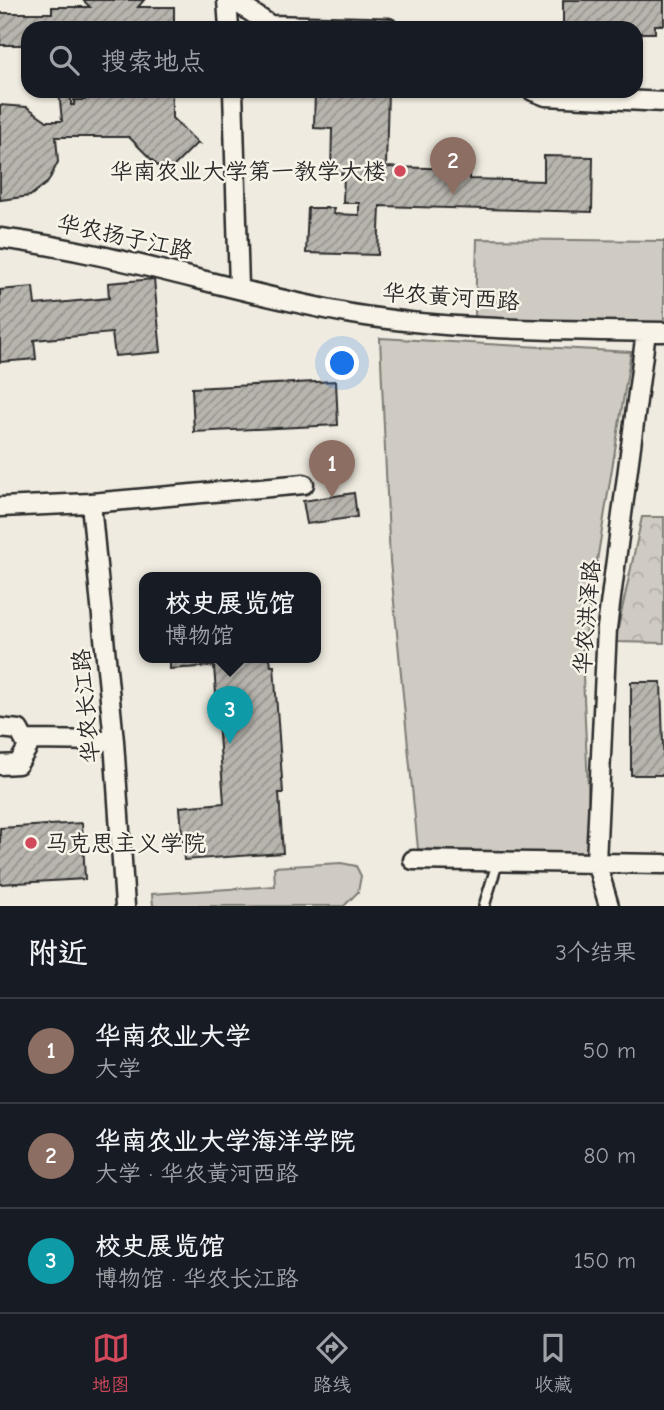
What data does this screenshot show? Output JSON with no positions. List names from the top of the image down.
{
  "streets": {
    "street": [
      "华农扬子江路",
      "华农黄河西路",
      "华农洪泽路",
      "华农长江路"
    ]
  },
  "crossings": [
    ["华农扬子江路", "华农黄河西路"],
    ["华农黄河西路", "华农洪泽路"]
  ],
  "places": ["华南农业大学第一教学大楼", "马克思主义学院"],
  "page": {
    "search": "搜索地点",
    "pins": ["2", "1", "3"],
    "popup": ["校史展览馆", "博物馆"],
    "heading": ["附近", "3个结果"],
    "list": [
      {
        "mark": "1",
        "name": "华南农业大学",
        "note": "大学",
        "value": "50 m"
      },
      {
        "mark": "2",
        "name": "华南农业大学海洋学院",
        "note": "大学 · 华农黄河西路",
        "value": "80 m"
      },
      {
        "mark": "3",
        "name": "校史展览馆",
        "note": "博物馆 · 华农长江路",
        "value": "150 m"
      }
    ],
    "nav": ["地图", "路线", "收藏"]
  }
}
